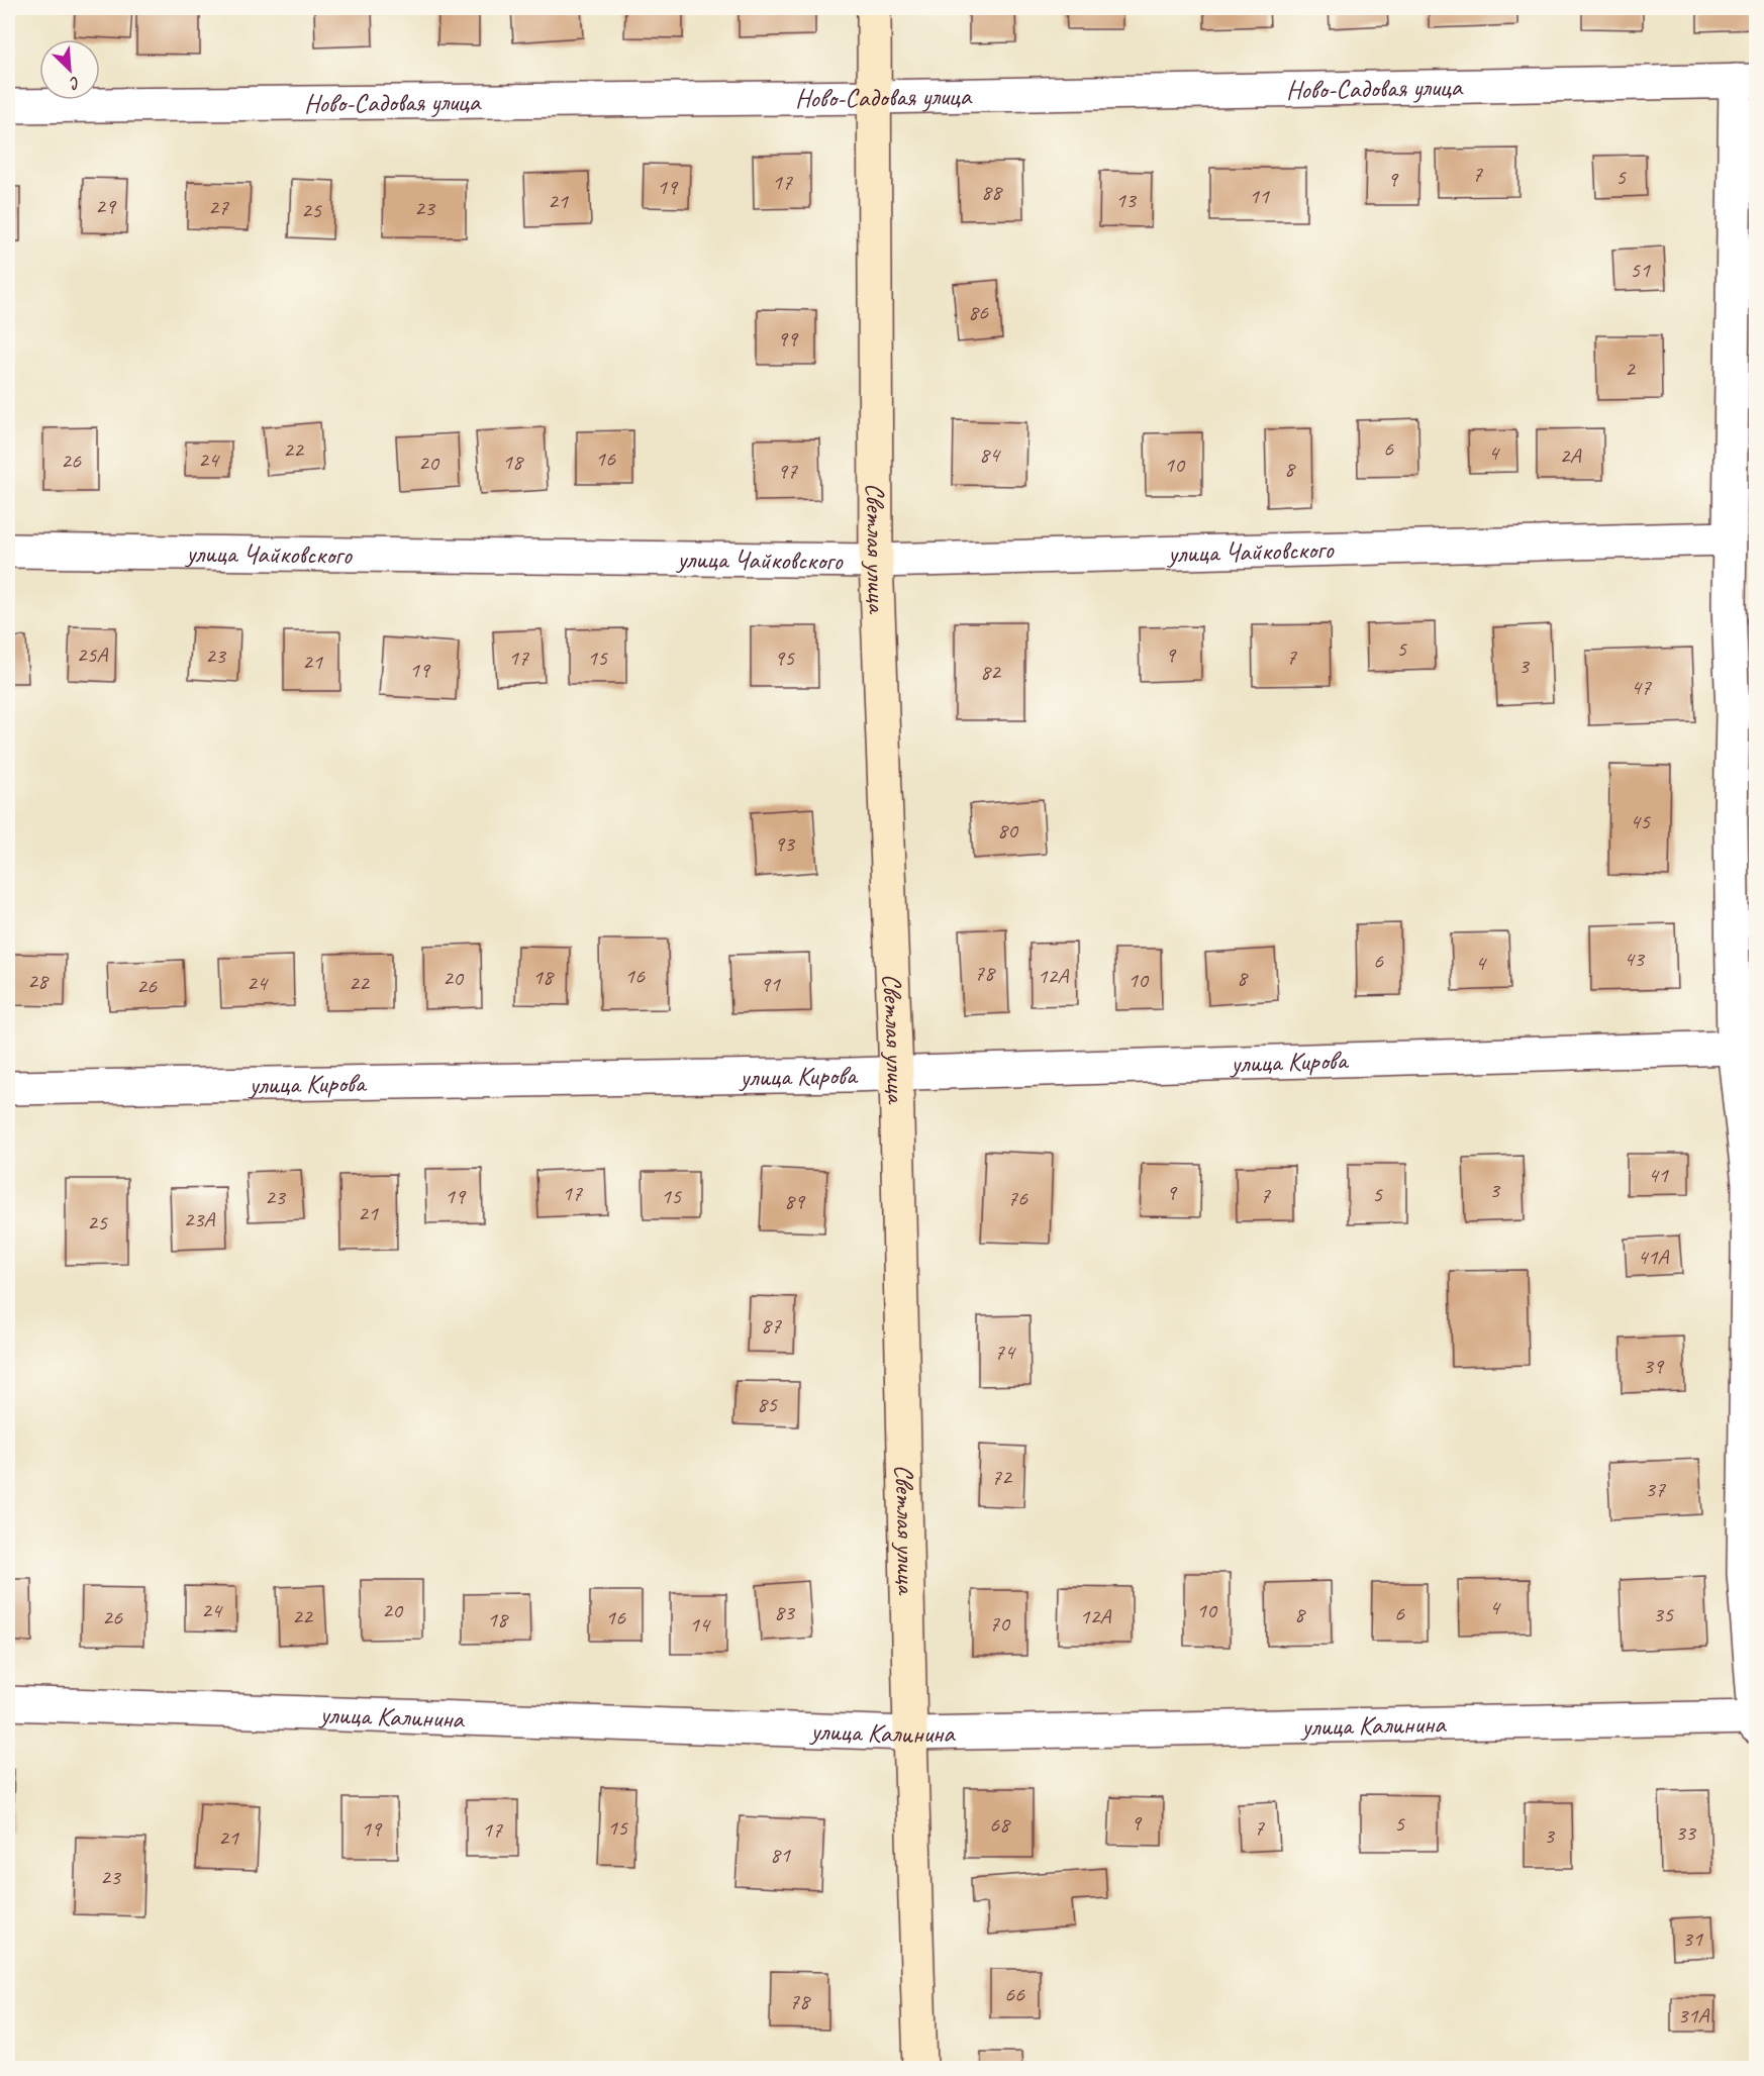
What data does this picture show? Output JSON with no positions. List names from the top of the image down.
{
  "streets": {
    "main road": ["Светлая улица"],
    "street": [
      "Ново-Садовая улица",
      "улица Чайковского",
      "улица Кирова",
      "улица Калинина"
    ]
  },
  "crossings": [
    ["Ново-Садовая улица", "Светлая улица"],
    ["Светлая улица", "улица Чайковского"],
    ["Светлая улица", "улица Кирова"],
    ["Светлая улица", "улица Калинина"]
  ],
  "house_numbers": [
    "7",
    "5",
    "9",
    "17",
    "19",
    "88",
    "11",
    "13",
    "21",
    "29",
    "27",
    "23",
    "25",
    "51",
    "86",
    "99",
    "2",
    "6",
    "22",
    "4",
    "84",
    "2А",
    "16",
    "24",
    "26",
    "18",
    "20",
    "10",
    "8",
    "97",
    "5",
    "25А",
    "9",
    "23",
    "7",
    "17",
    "15",
    "95",
    "21",
    "3",
    "19",
    "82",
    "47",
    "45",
    "80",
    "93",
    "43",
    "6",
    "4",
    "78",
    "16",
    "12А",
    "18",
    "20",
    "8",
    "10",
    "28",
    "24",
    "22",
    "91",
    "26",
    "41",
    "3",
    "9",
    "17",
    "5",
    "7",
    "19",
    "15",
    "23",
    "76",
    "89",
    "21",
    "23А",
    "25",
    "41А",
    "87",
    "74",
    "39",
    "85",
    "72",
    "37",
    "4",
    "24",
    "20",
    "10",
    "83",
    "6",
    "8",
    "35",
    "22",
    "12А",
    "26",
    "16",
    "18",
    "70",
    "14",
    "9",
    "5",
    "68",
    "15",
    "7",
    "19",
    "17",
    "33",
    "3",
    "21",
    "81",
    "23",
    "31",
    "66",
    "78",
    "31А"
  ],
  "north": "bottom right"
}
